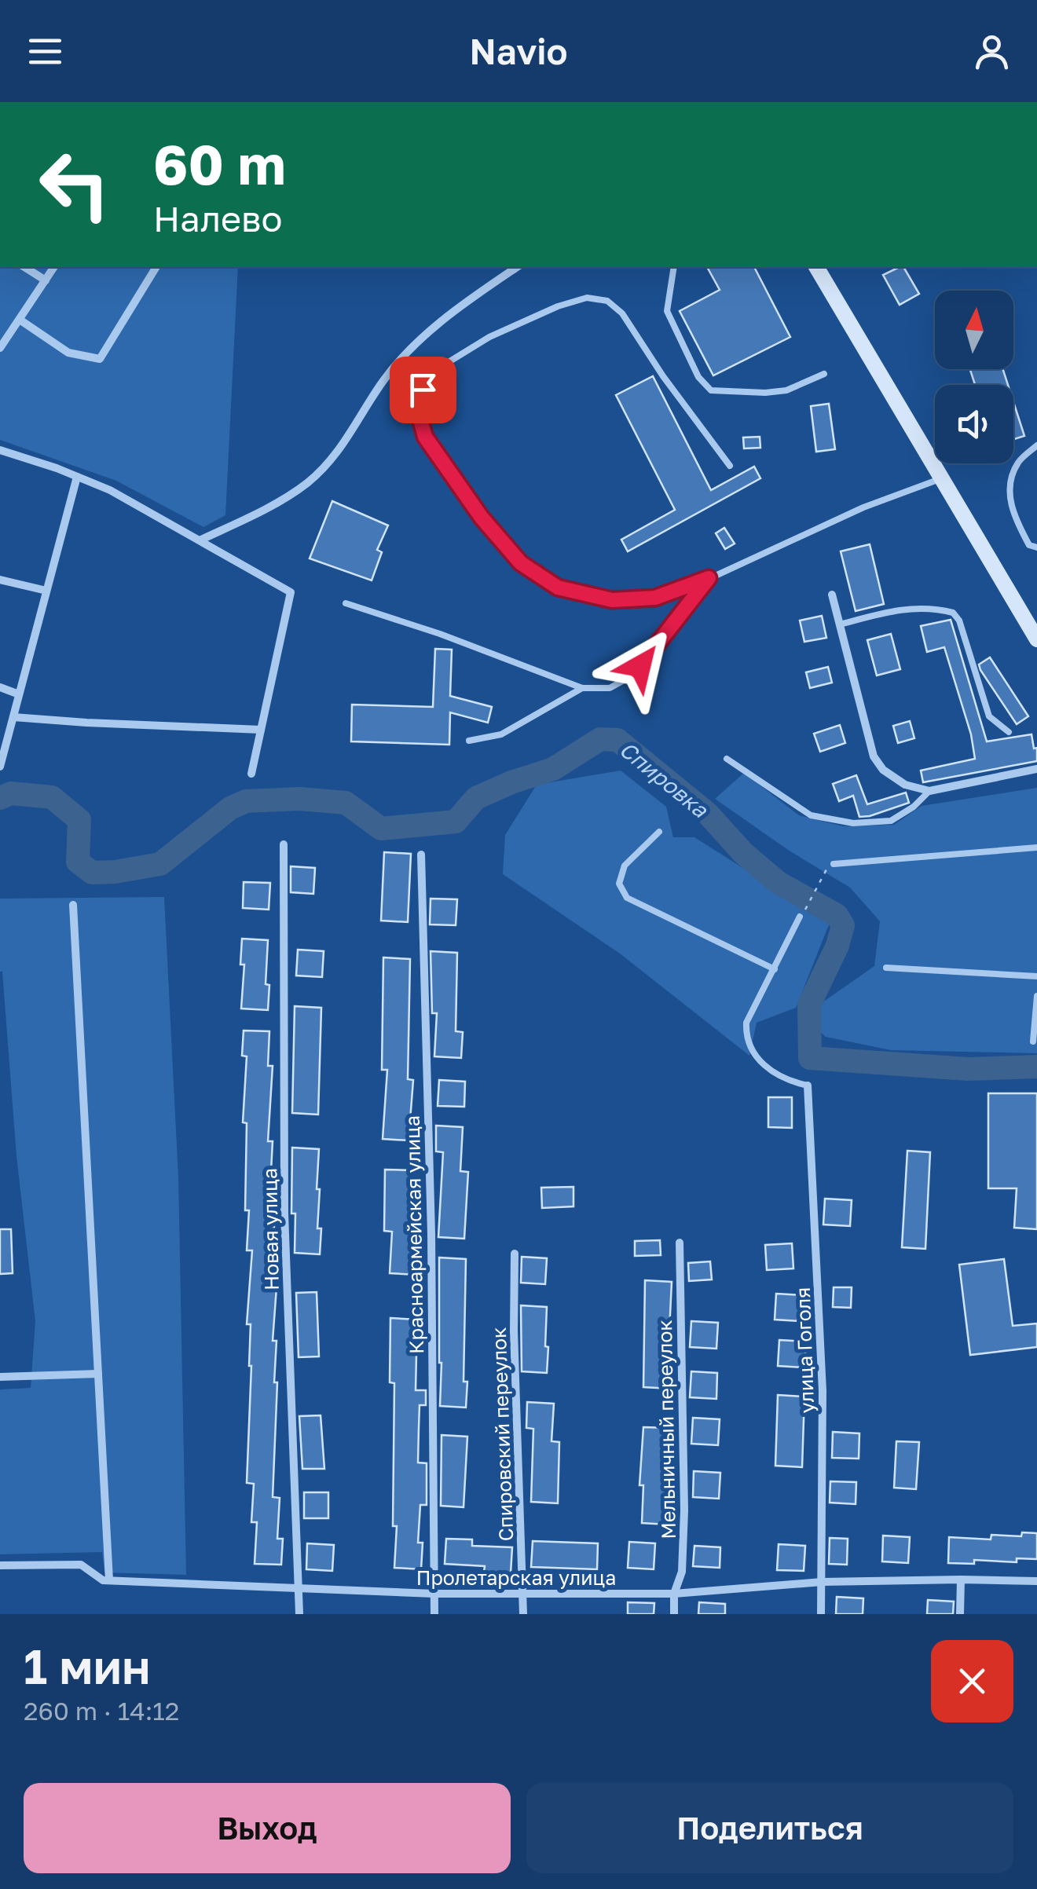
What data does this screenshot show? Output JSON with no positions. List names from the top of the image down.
{
  "streets": {
    "street": [
      "Новая улица",
      "Красноармейская улица",
      "улица Гоголя",
      "Мельничный переулок",
      "Спировский переулок",
      "Пролетарская улица"
    ]
  },
  "crossings": [
    ["Новая улица", "Пролетарская улица"],
    ["Красноармейская улица", "Пролетарская улица"],
    ["улица Гоголя", "Пролетарская улица"],
    ["Мельничный переулок", "Пролетарская улица"],
    ["Спировский переулок", "Пролетарская улица"]
  ],
  "water": ["Спировка"],
  "north": "top",
  "page": {
    "header": "Navio",
    "turn": ["60 m", "Налево"],
    "heading": ["1 мин", "260 m · 14:12"],
    "buttons": ["Выход", "Поделиться"]
  }
}
